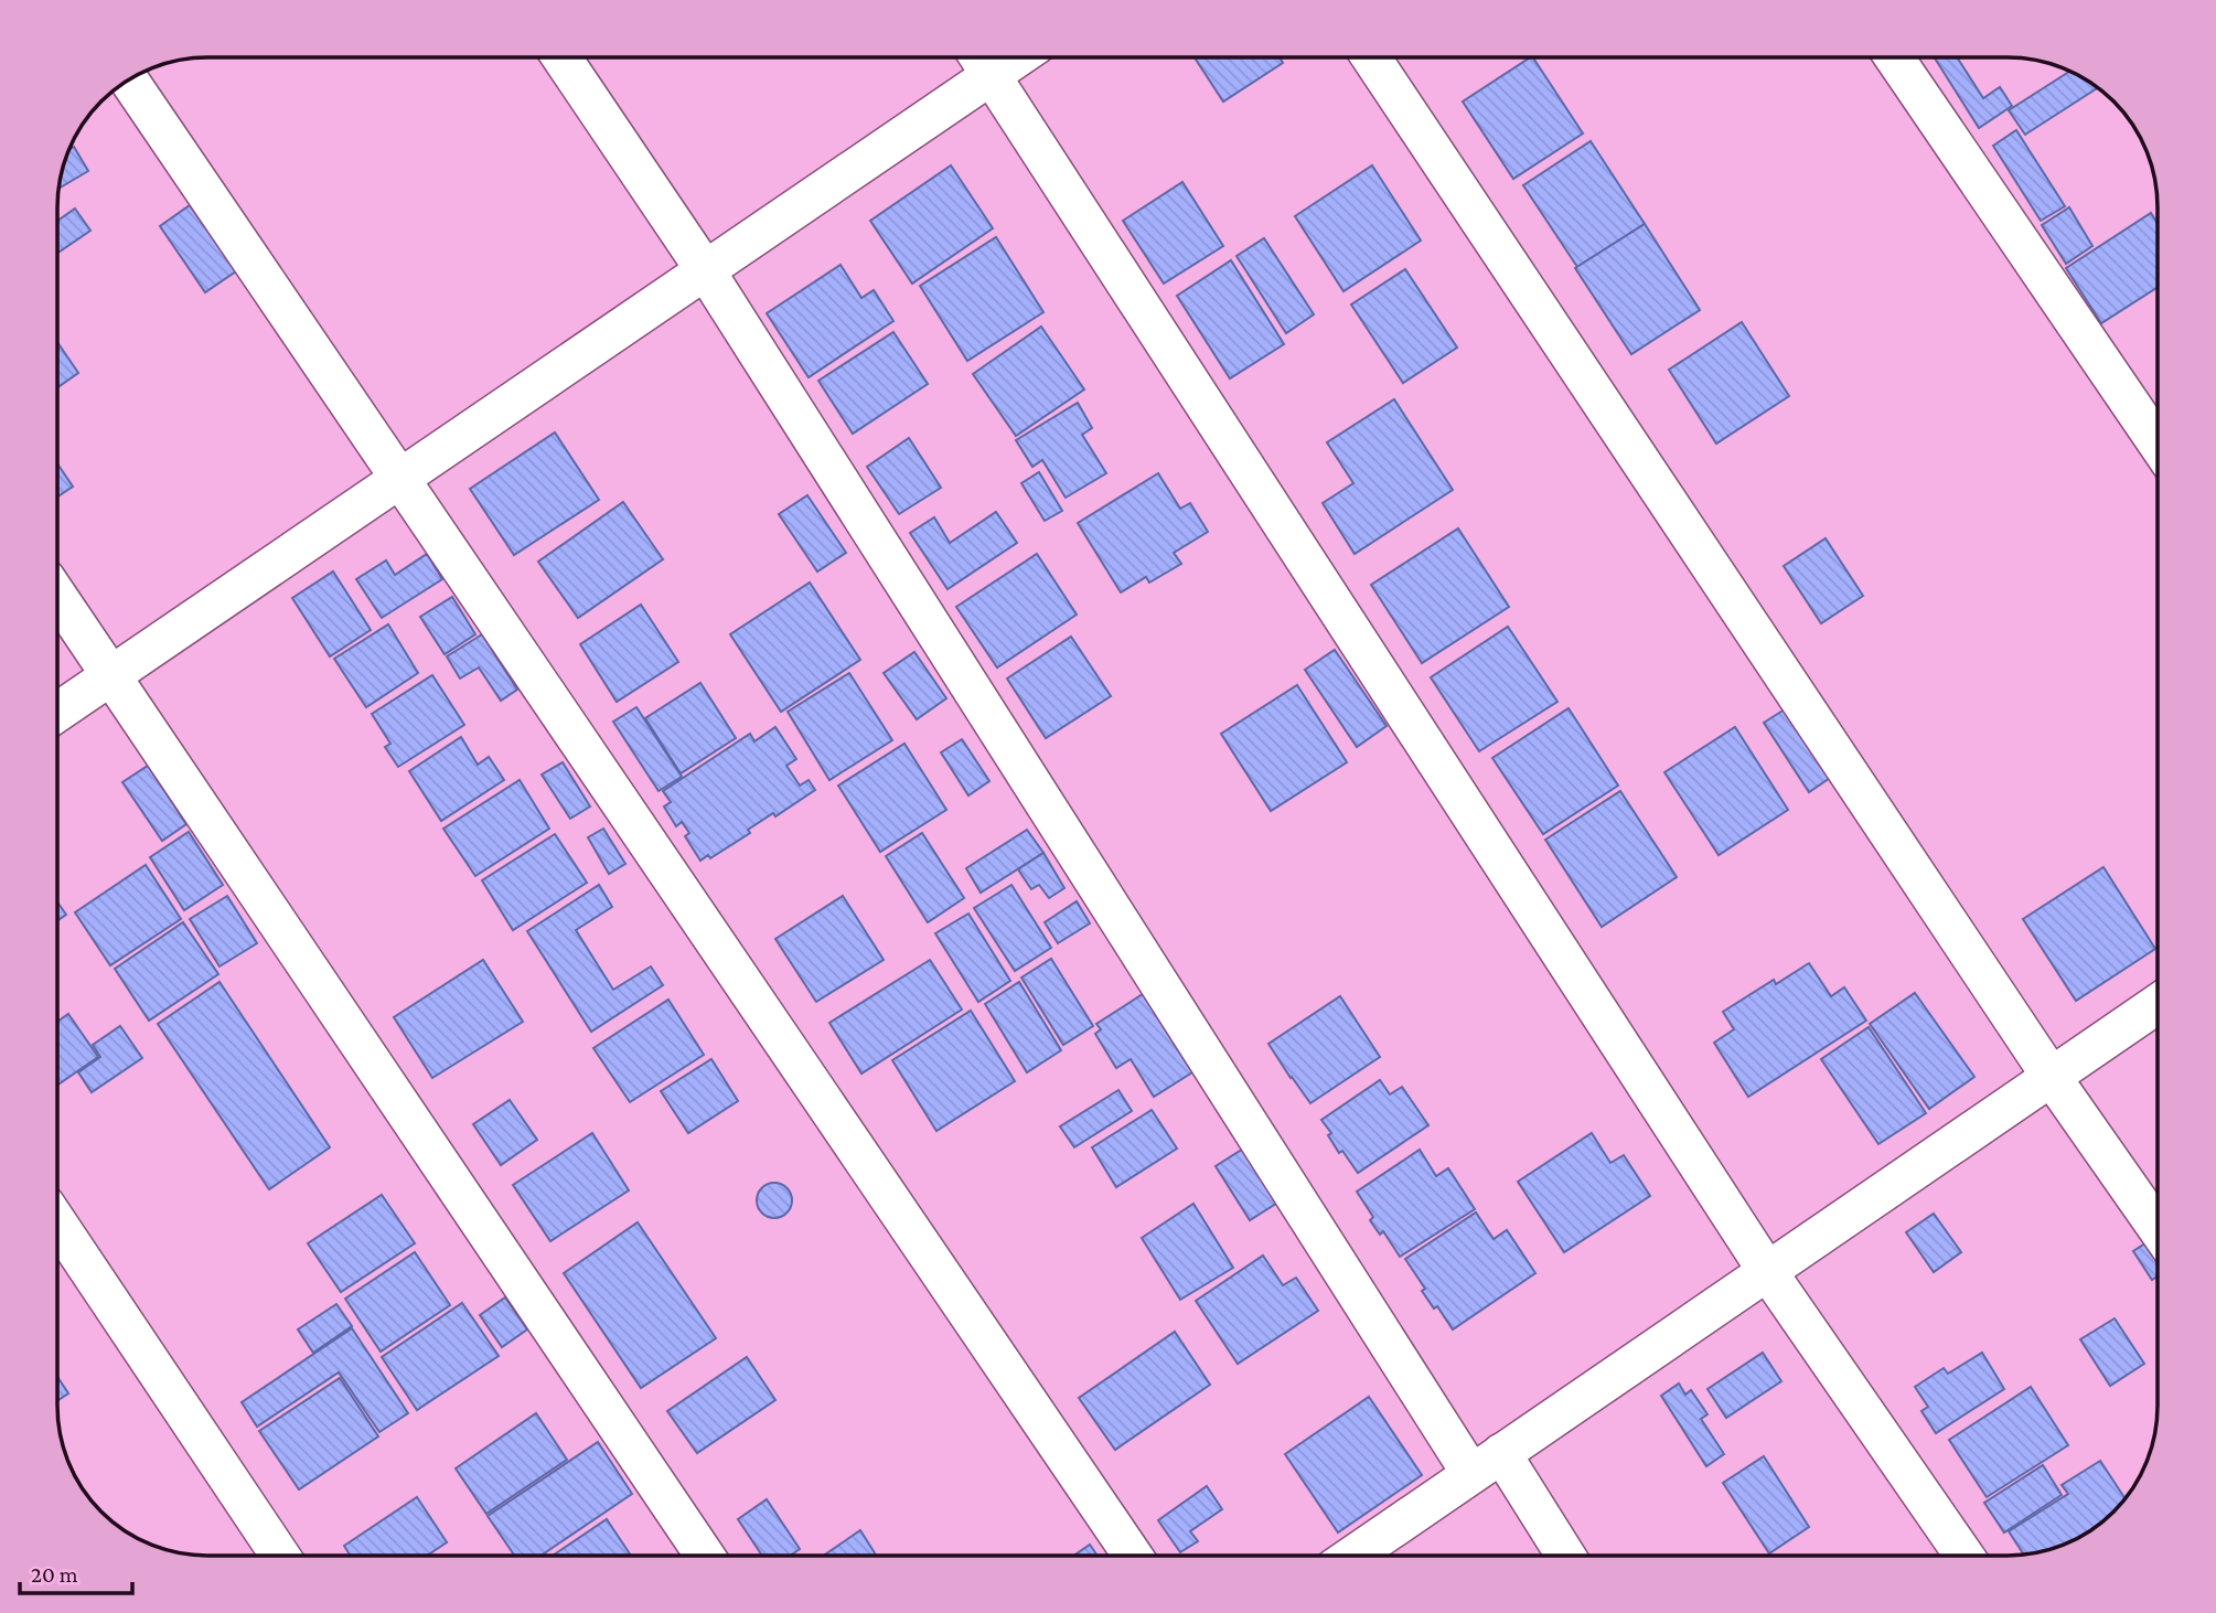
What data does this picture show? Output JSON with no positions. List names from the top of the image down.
{
  "scale_bar": "20 m"
}
